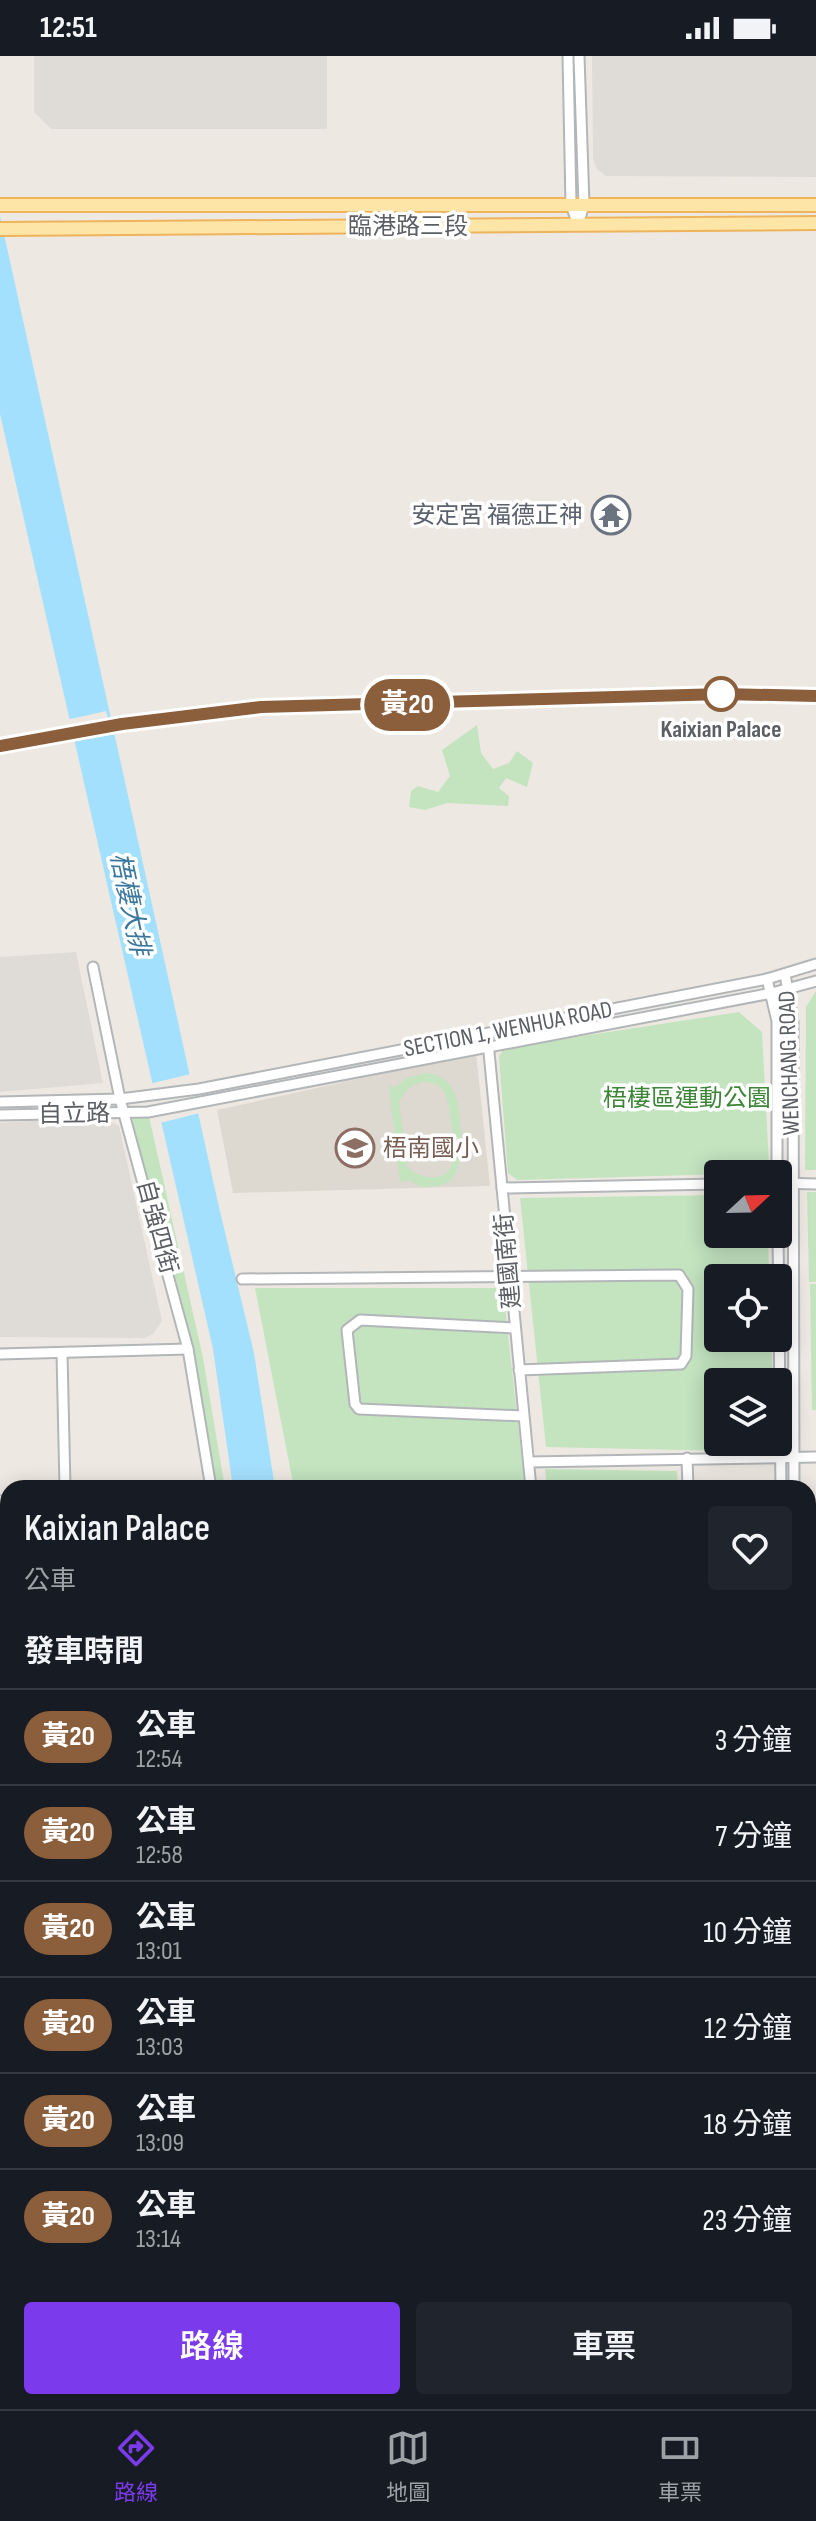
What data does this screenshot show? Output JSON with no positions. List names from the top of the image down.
{
  "streets": {
    "main road": ["臨港路三段"],
    "street": [
      "SECTION 1, WENHUA ROAD",
      "WENCHANG ROAD",
      "自立路",
      "自強四街",
      "建國南街"
    ]
  },
  "crossings": [
    ["SECTION 1, WENHUA ROAD", "WENCHANG ROAD"],
    ["SECTION 1, WENHUA ROAD", "自立路"],
    ["SECTION 1, WENHUA ROAD", "建國南街"],
    ["自立路", "自強四街"]
  ],
  "water": ["梧棲大排"],
  "parks": ["梧棲區運動公園"],
  "places": {
    "temple": ["安定宮 福德正神"],
    "other": ["Kaixian Palace"],
    "school or university": ["梧南國小"]
  },
  "lines": ["bus line 黃20"],
  "north": "right",
  "page": {
    "status": "12:51",
    "on_map": "黃20",
    "heading": [
      ["Kaixian Palace", "公車"],
      "發車時間"
    ],
    "list": [
      {
        "mark": "黃20",
        "name": "公車",
        "note": "12:54",
        "value": "3 分鐘"
      },
      {
        "mark": "黃20",
        "name": "公車",
        "note": "12:58",
        "value": "7 分鐘"
      },
      {
        "mark": "黃20",
        "name": "公車",
        "note": "13:01",
        "value": "10 分鐘"
      },
      {
        "mark": "黃20",
        "name": "公車",
        "note": "13:03",
        "value": "12 分鐘"
      },
      {
        "mark": "黃20",
        "name": "公車",
        "note": "13:09",
        "value": "18 分鐘"
      },
      {
        "mark": "黃20",
        "name": "公車",
        "note": "13:14",
        "value": "23 分鐘"
      }
    ],
    "buttons": ["路線", "車票"],
    "tabs": ["路線", "地圖", "車票"]
  }
}
